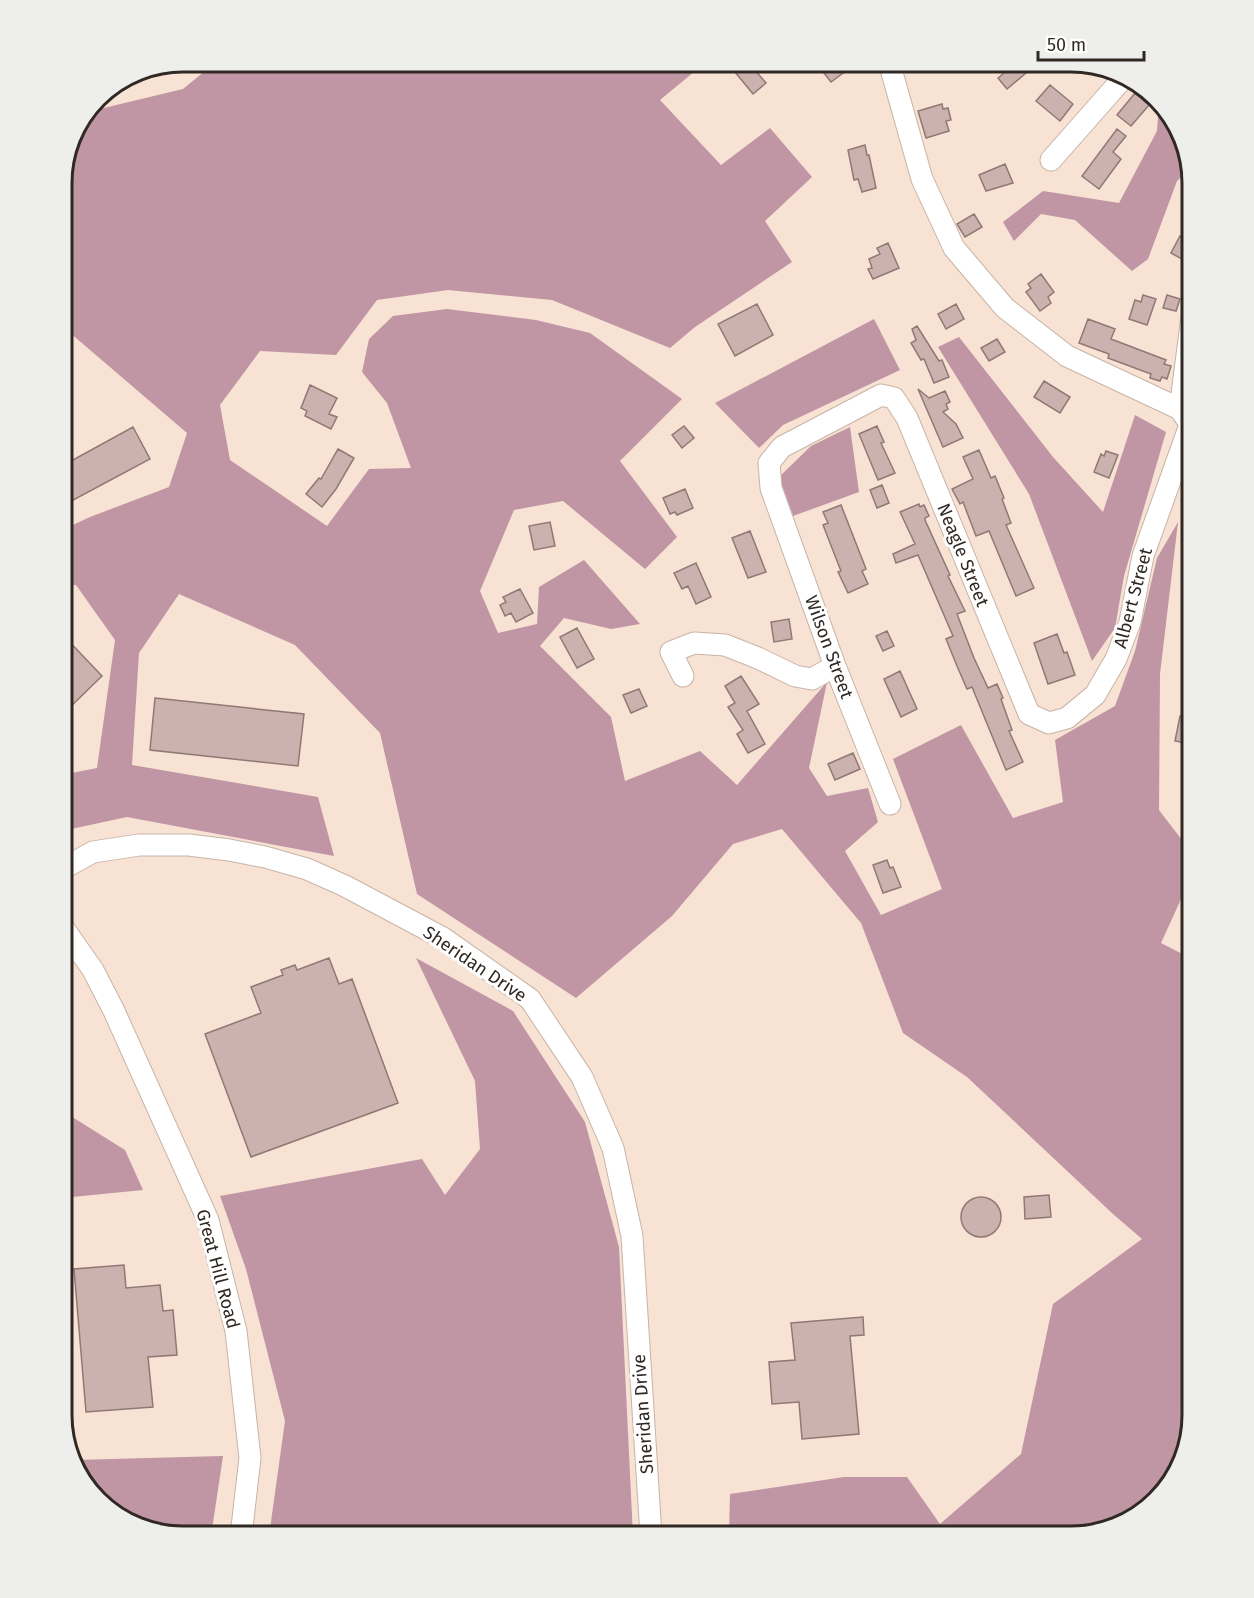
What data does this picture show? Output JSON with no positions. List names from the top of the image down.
{
  "streets": {
    "street": [
      "Neagle Street",
      "Albert Street",
      "Wilson Street",
      "Sheridan Drive",
      "Great Hill Road"
    ]
  },
  "crossings": [
    ["Neagle Street", "Albert Street"],
    ["Neagle Street", "Wilson Street"]
  ],
  "scale_bar": "50 m"
}
